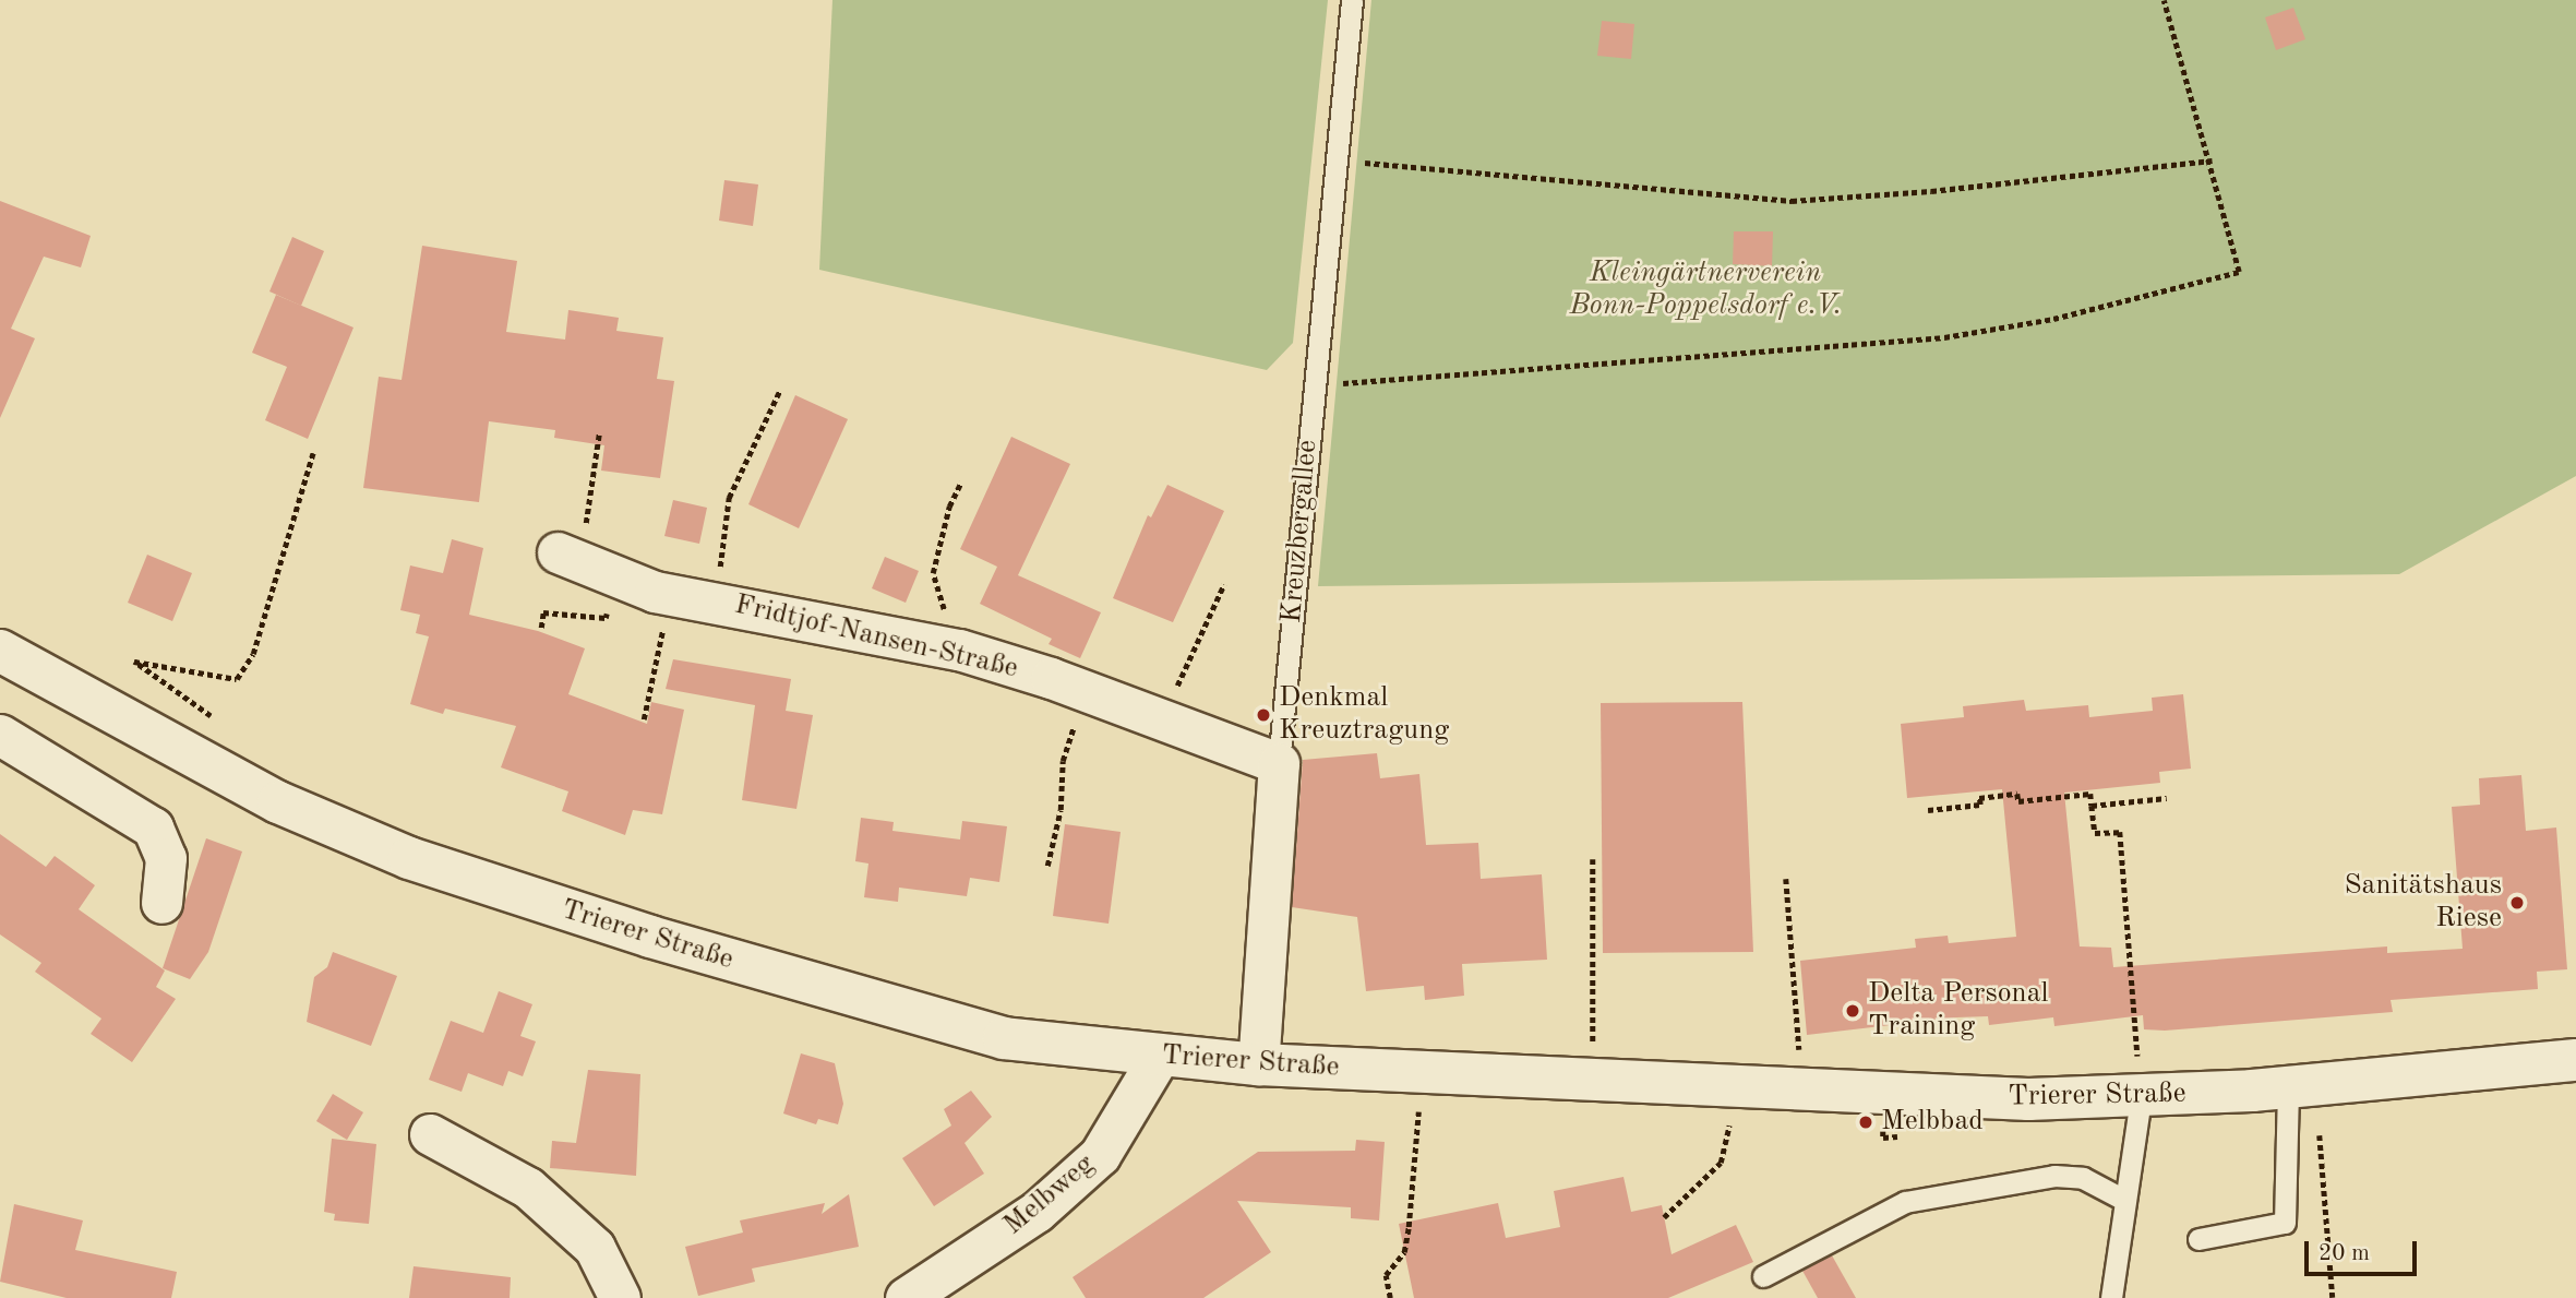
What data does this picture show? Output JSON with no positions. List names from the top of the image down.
{
  "streets": {
    "street": [
      "Kreuzbergallee",
      "Fridtjof-Nansen-Straße",
      "Trierer Straße",
      "Melbweg"
    ]
  },
  "crossings": [
    ["Kreuzbergallee", "Fridtjof-Nansen-Straße"],
    ["Kreuzbergallee", "Trierer Straße"],
    ["Trierer Straße", "Melbweg"]
  ],
  "parks": ["Kleingärtnerverein Bonn-Poppelsdorf e.V."],
  "places": [
    "Denkmal Kreuztragung",
    "Sanitätshaus Riese",
    "Delta Personal Training",
    "Melbbad"
  ],
  "scale_bar": "20 m"
}
